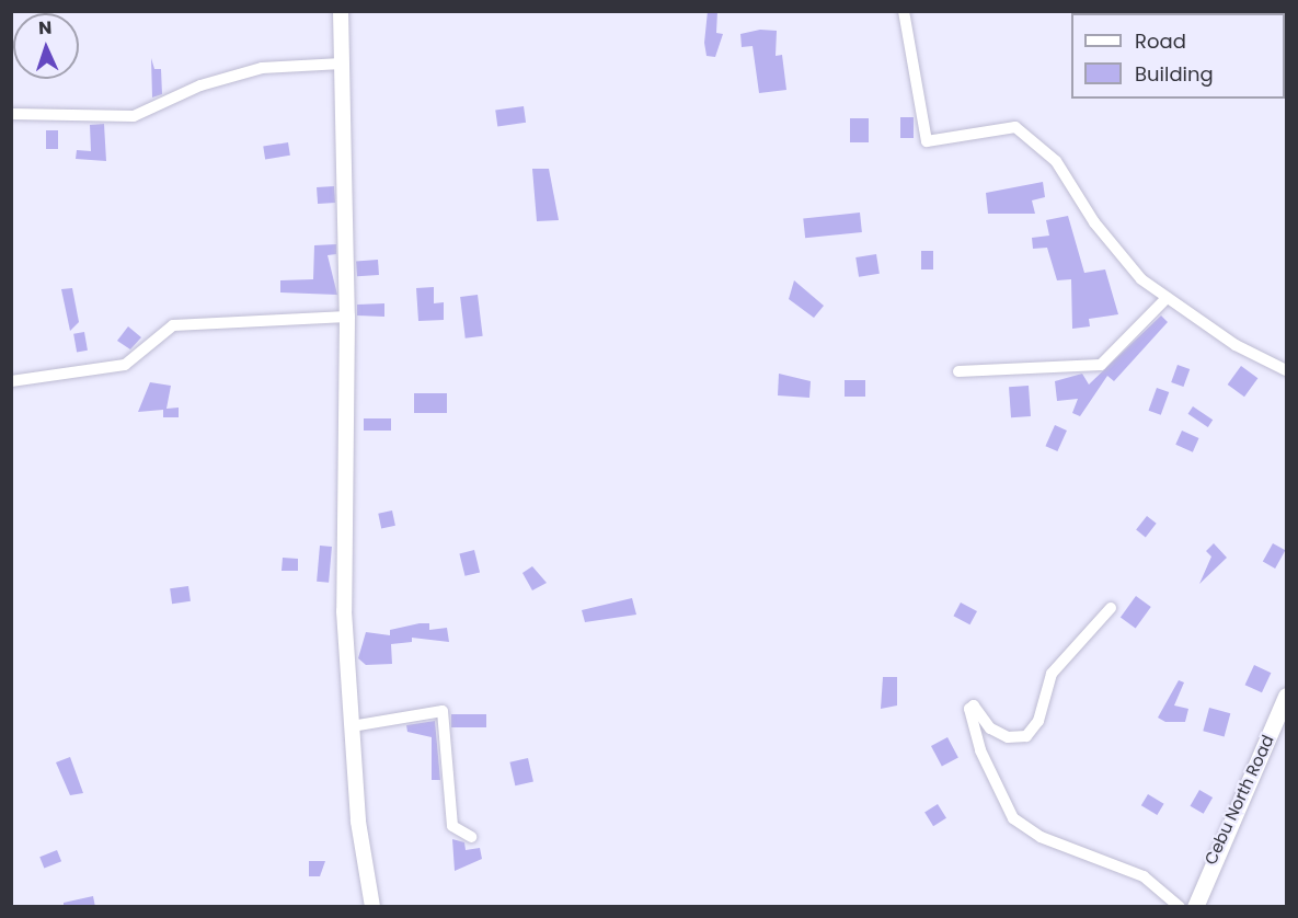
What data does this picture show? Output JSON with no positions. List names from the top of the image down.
{
  "streets": {
    "main road": ["Cebu North Road"]
  },
  "legend": ["Road", "Building"],
  "north": "top"
}
